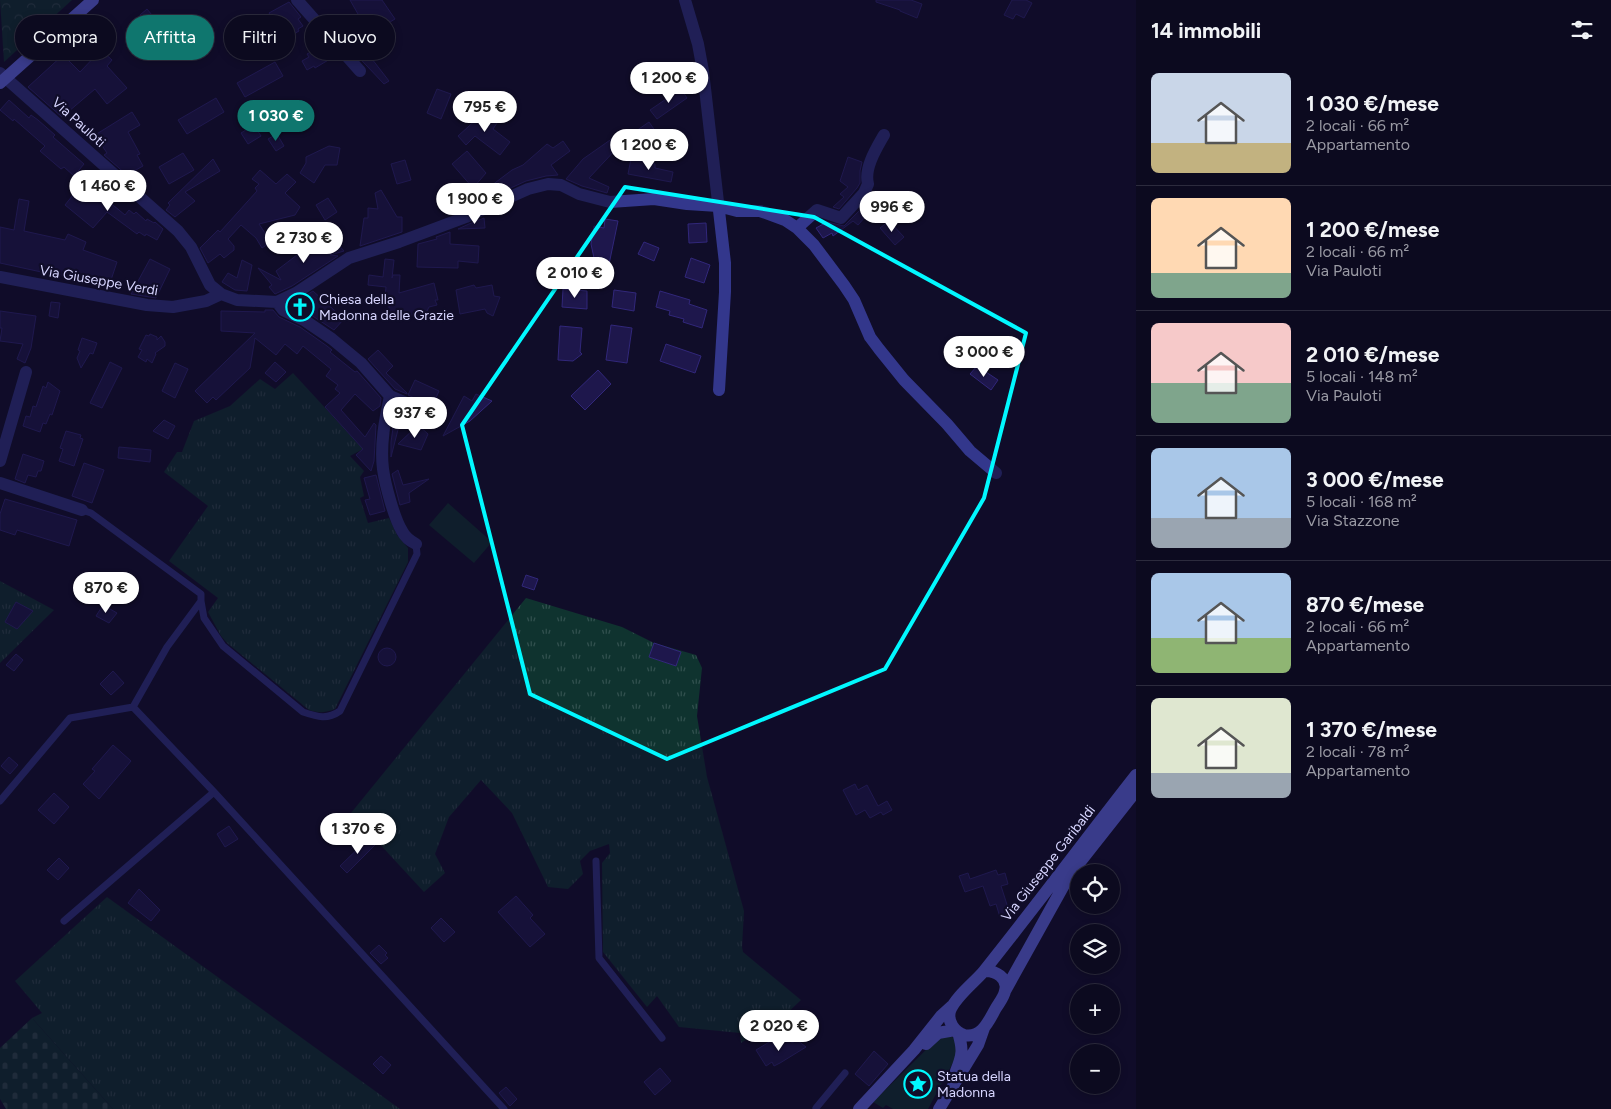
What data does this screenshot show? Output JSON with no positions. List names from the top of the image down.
{
  "streets": {
    "main road": ["Via Giuseppe Garibaldi"],
    "street": ["Via Pauloti", "Via Giuseppe Verdi"]
  },
  "crossings": [
    ["Via Pauloti", "Via Giuseppe Verdi"]
  ],
  "places": {
    "church": ["Chiesa della Madonna delle Grazie"],
    "place": ["Statua della Madonna"]
  },
  "page": {
    "heading": "14 immobili",
    "chip": [
      "Compra",
      "Affitta",
      "Filtri",
      "Nuovo"
    ],
    "list": [
      {
        "name": "1 030 €/mese",
        "note": "2 locali · 66 m² · Appartamento"
      },
      {
        "name": "1 200 €/mese",
        "note": "2 locali · 66 m² · Via Pauloti"
      },
      {
        "name": "2 010 €/mese",
        "note": "5 locali · 148 m² · Via Pauloti"
      },
      {
        "name": "3 000 €/mese",
        "note": "5 locali · 168 m² · Via Stazzone"
      },
      {
        "name": "870 €/mese",
        "note": "2 locali · 66 m² · Appartamento"
      },
      {
        "name": "1 370 €/mese",
        "note": "2 locali · 78 m² · Appartamento"
      }
    ],
    "price": [
      "1 200 €",
      "795 €",
      "1 030 €",
      "1 200 €",
      "1 460 €",
      "1 900 €",
      "996 €",
      "2 730 €",
      "2 010 €",
      "3 000 €",
      "937 €",
      "870 €",
      "1 370 €",
      "2 020 €"
    ],
    "map_buttons": ["+", "−"]
  }
}
